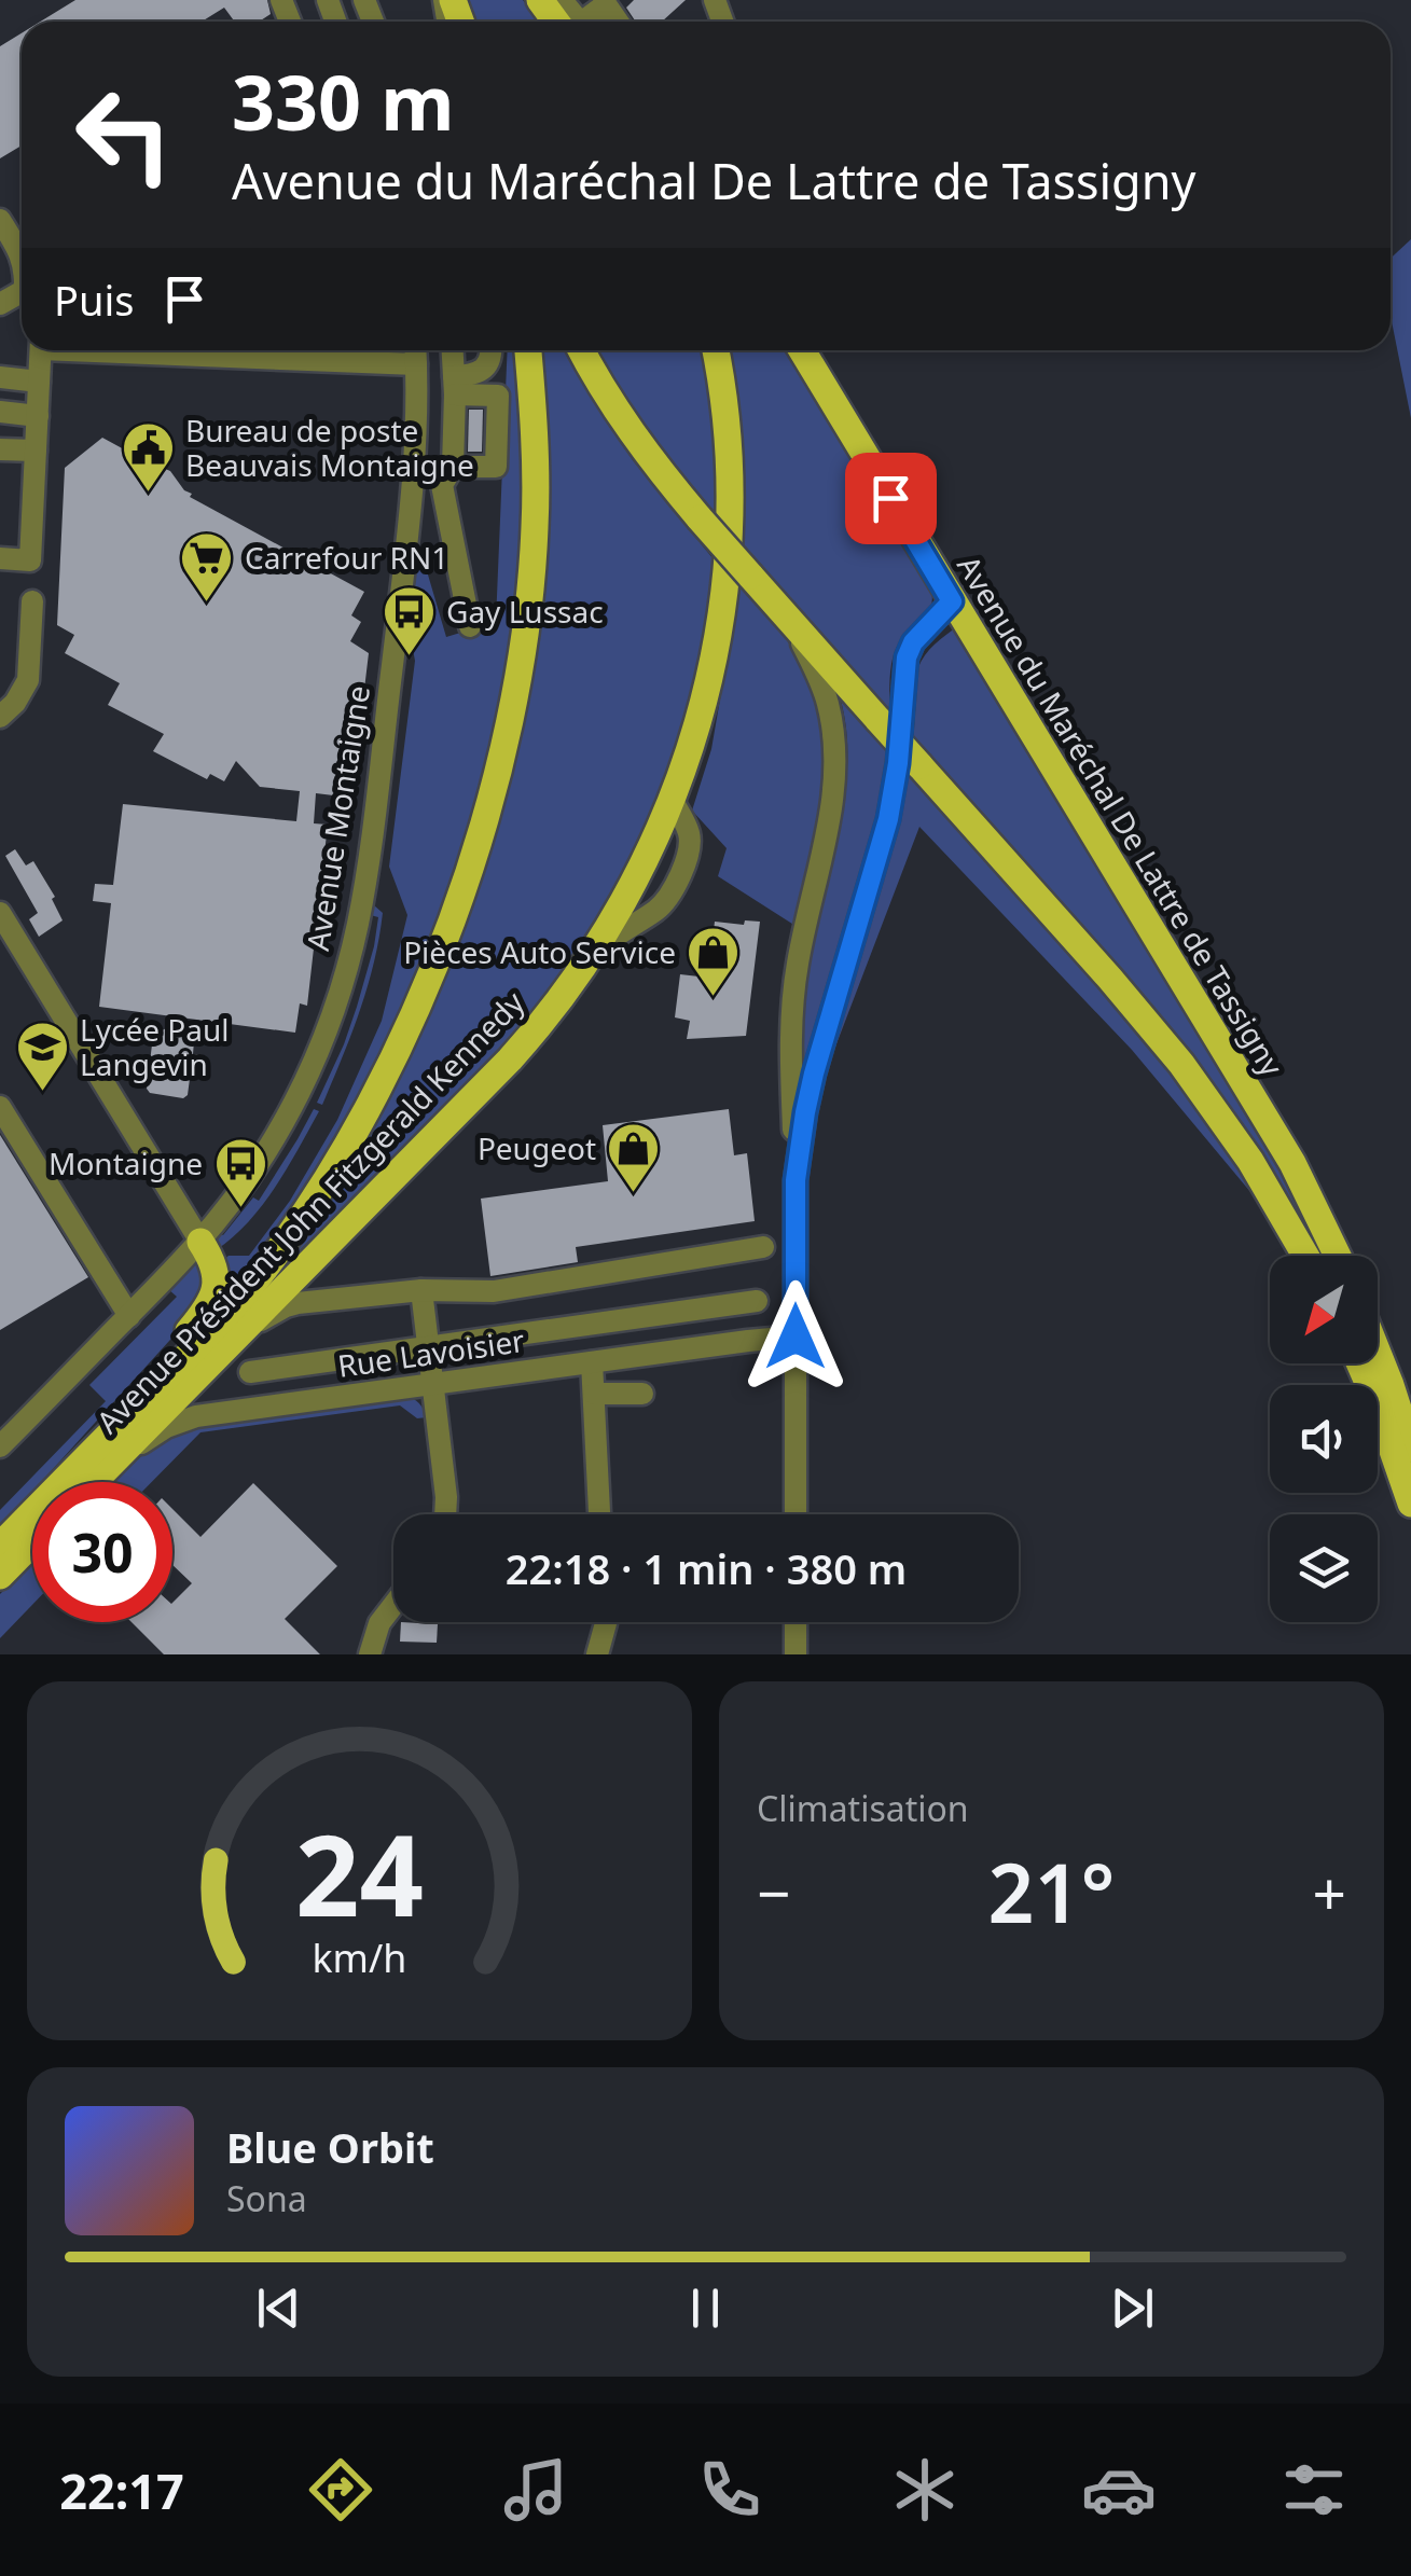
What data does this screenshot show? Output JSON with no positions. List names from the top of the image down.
{
  "streets": {
    "main road": ["Avenue du Maréchal De Lattre de Tassigny", "Avenue Président John Fitzgerald Kennedy"],
    "street": ["Avenue Montaigne", "Rue Lavoisier"]
  },
  "crossings": [
    ["Avenue Président John Fitzgerald Kennedy", "Rue Lavoisier"]
  ],
  "places": {
    "public building": ["Bureau de poste Beauvais Montaigne"],
    "supermarket": ["Carrefour RN1"],
    "bus stop": ["Gay Lussac", "Montaigne"],
    "shop": ["Pièces Auto Service", "Peugeot"],
    "school or university": ["Lycée Paul Langevin"]
  },
  "north": "bottom left",
  "page": {
    "turn": ["330 m", "Avenue du Maréchal De Lattre de Tassigny"],
    "then": "Puis",
    "limit": "30",
    "trip": "22:18 · 1 min · 380 m",
    "tile": "Climatisation",
    "heat": ["−", "21°", "+"],
    "song": ["Blue Orbit", "Sona"],
    "tabs": "22:17",
    "gauge": ["24", "km/h"]
  }
}
